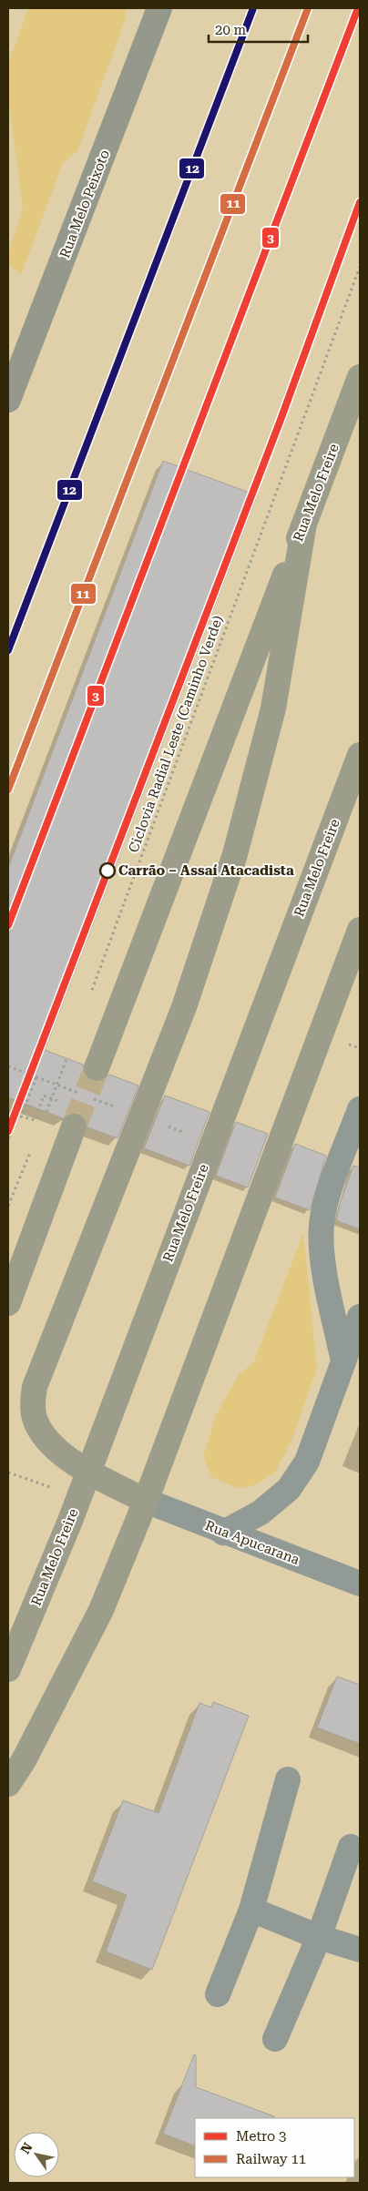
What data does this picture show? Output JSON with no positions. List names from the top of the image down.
{
  "streets": {
    "highway": ["Rua Melo Freire"],
    "main road": ["Rua Melo Peixoto"],
    "street": ["Rua Apucarana"],
    "path": ["Ciclovia Radial Leste (Caminho Verde)"]
  },
  "places": ["Carrão – Assaí Atacadista"],
  "lines": ["metro line 3", "rail line 11", "transit line 12"],
  "legend": ["Metro 3", "Railway 11"],
  "scale_bar": "20 m",
  "north": "top left"
}
